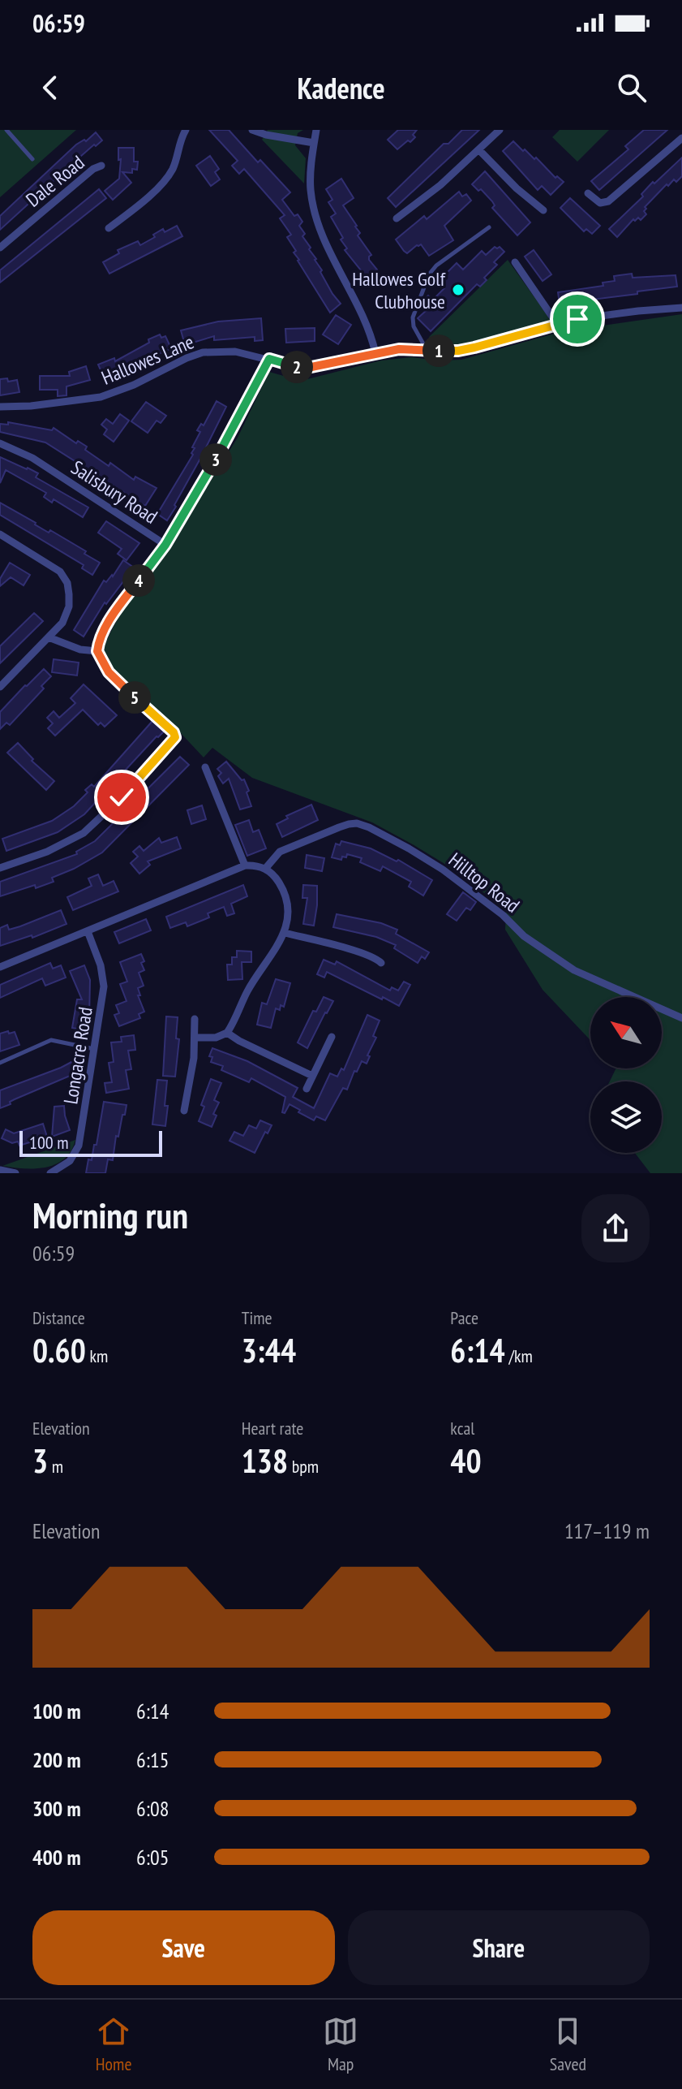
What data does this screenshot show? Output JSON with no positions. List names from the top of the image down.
{
  "streets": {
    "street": [
      "Dale Road",
      "Hallowes Lane",
      "Salisbury Road",
      "Hilltop Road",
      "Longacre Road"
    ]
  },
  "places": ["Hallowes Golf Clubhouse"],
  "scale_bar": "100 m",
  "north": "top left",
  "page": {
    "status": "06:59",
    "header": "Kadence",
    "pins": [
      "1",
      "2",
      "3",
      "4",
      "5"
    ],
    "scale": "100 m",
    "heading": ["Morning run", "06:59"],
    "stats": [
      ["Distance", "0.60 km"],
      ["Time", "3:44"],
      ["Pace", "6:14 /km"],
      ["Elevation", "3 m"],
      ["Heart rate", "138 bpm"],
      ["kcal", "40"]
    ],
    "chart": ["Elevation", "117–119 m"],
    "list": [
      {
        "name": "100 m",
        "note": "6:14"
      },
      {
        "name": "200 m",
        "note": "6:15"
      },
      {
        "name": "300 m",
        "note": "6:08"
      },
      {
        "name": "400 m",
        "note": "6:05"
      }
    ],
    "buttons": ["Save", "Share"],
    "tabs": ["Home", "Map", "Saved"]
  }
}
